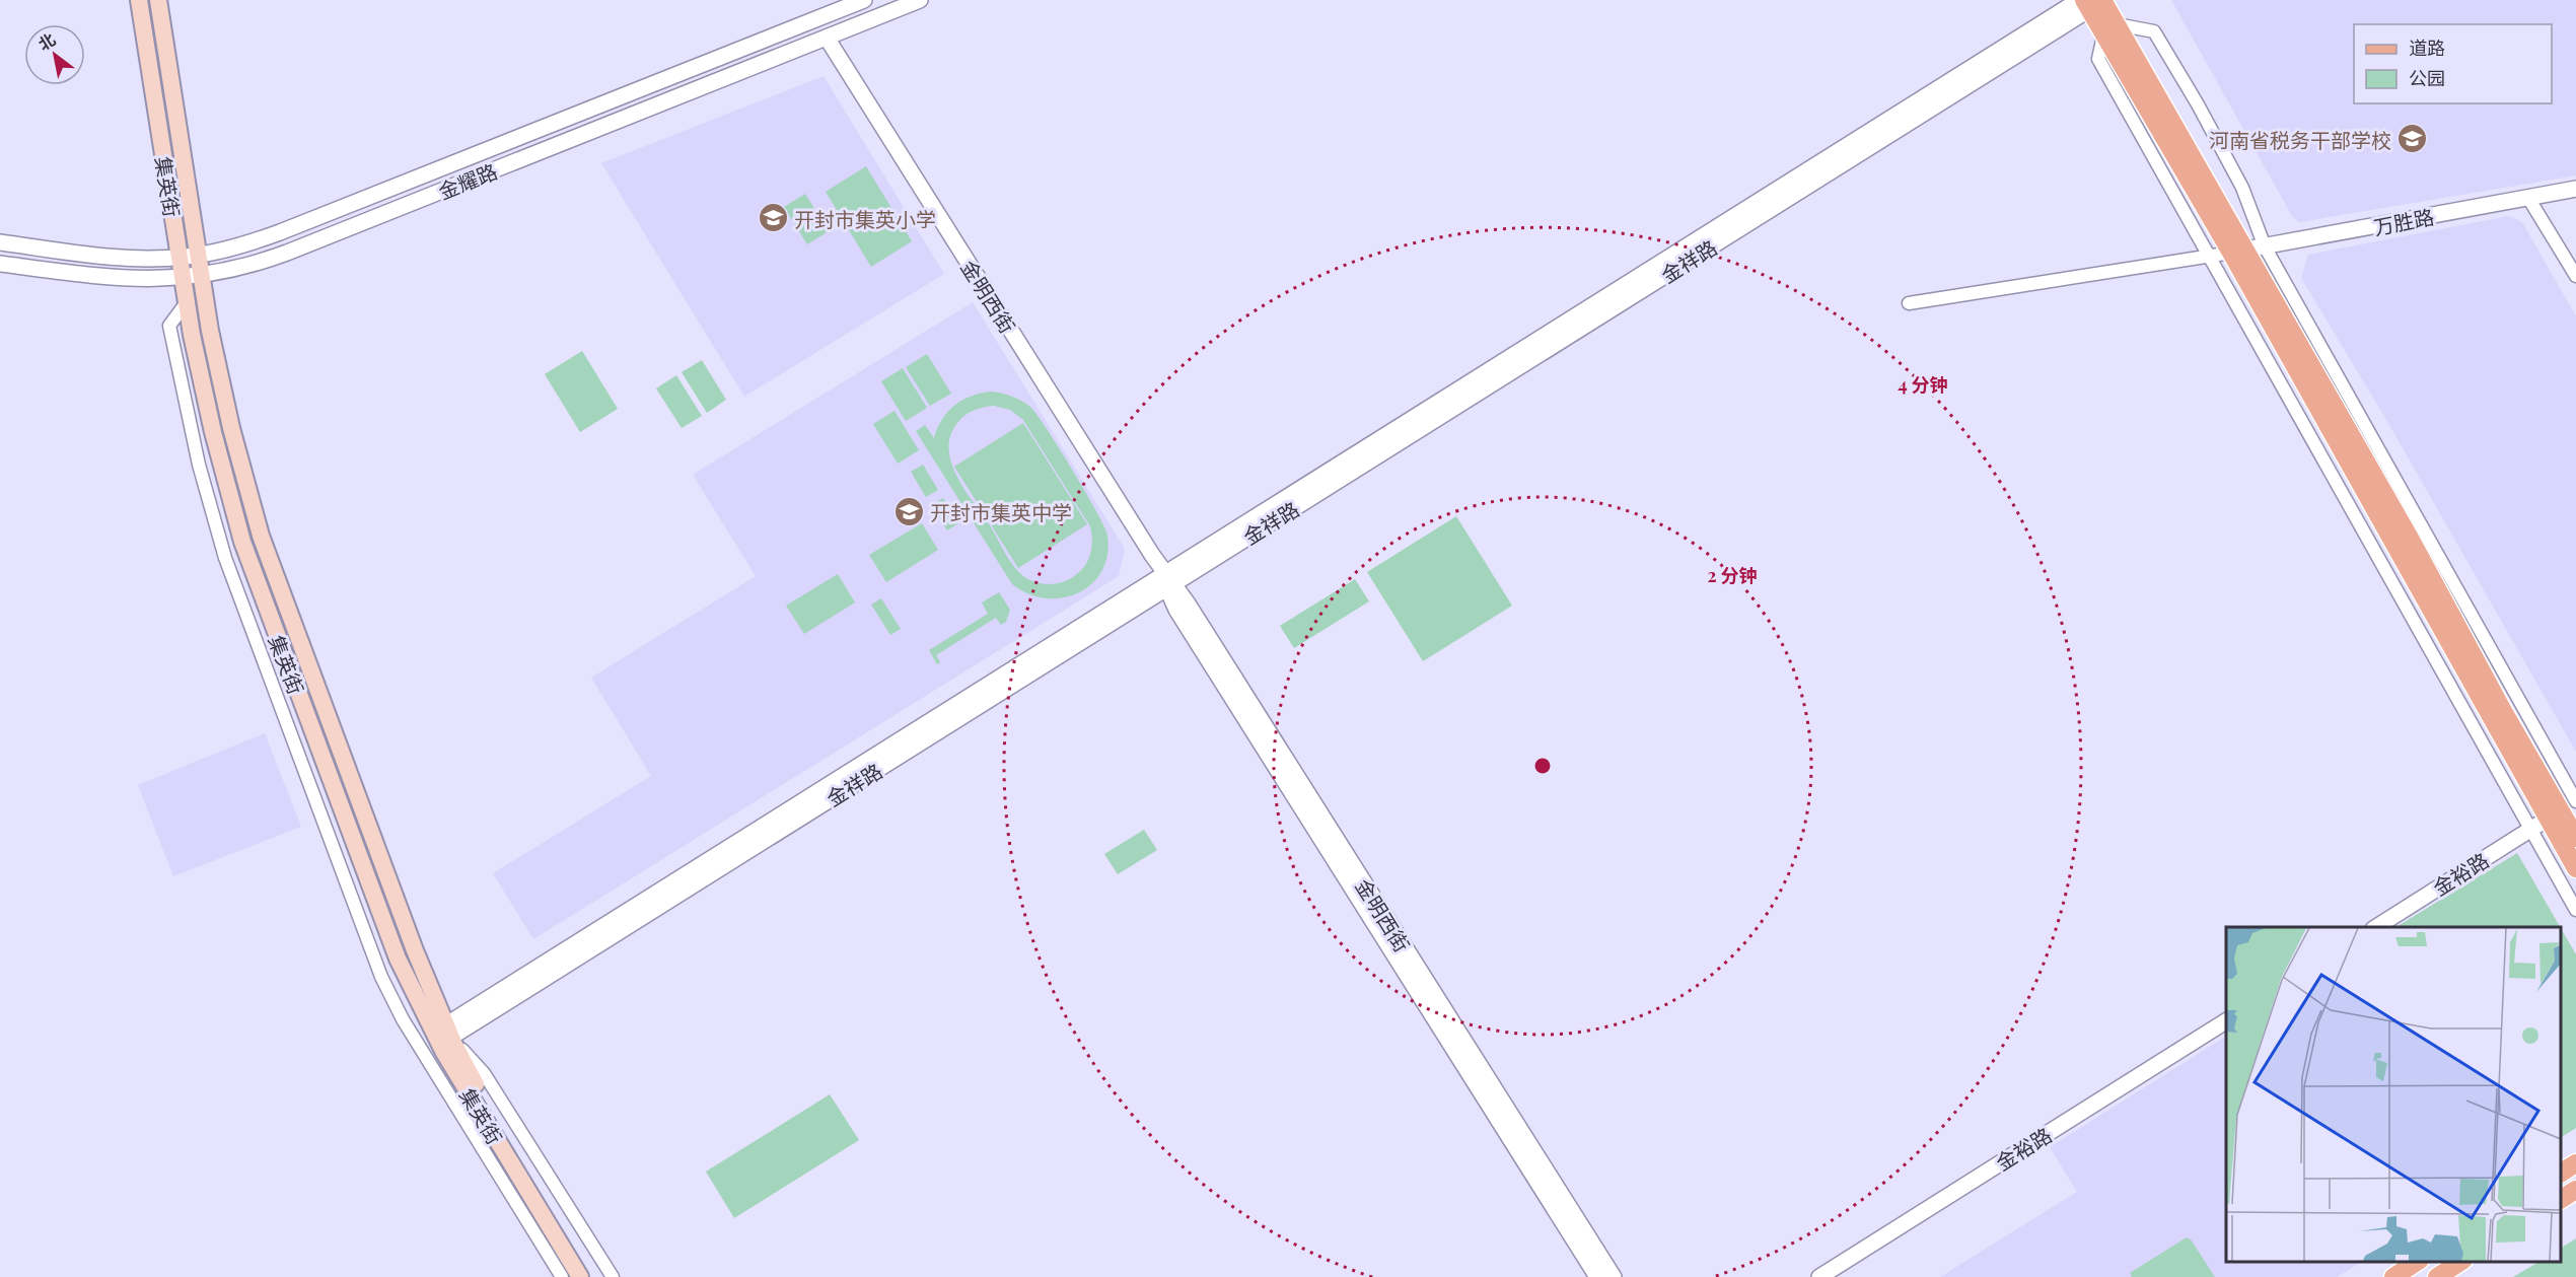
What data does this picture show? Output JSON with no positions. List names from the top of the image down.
{
  "streets": {
    "main road": ["集英街"],
    "street": [
      "金耀路",
      "万胜路",
      "金祥路",
      "金明西街",
      "金裕路"
    ]
  },
  "crossings": [
    ["金耀路", "集英街"],
    ["金耀路", "金明西街"],
    ["集英街", "金祥路"],
    ["金祥路", "金明西街"]
  ],
  "places": {
    "school or university": ["河南省税务干部学校", "开封市集英小学", "开封市集英中学"]
  },
  "legend": ["道路", "公园"],
  "north": "top left",
  "rings": ["4 分钟", "2 分钟"]
}
